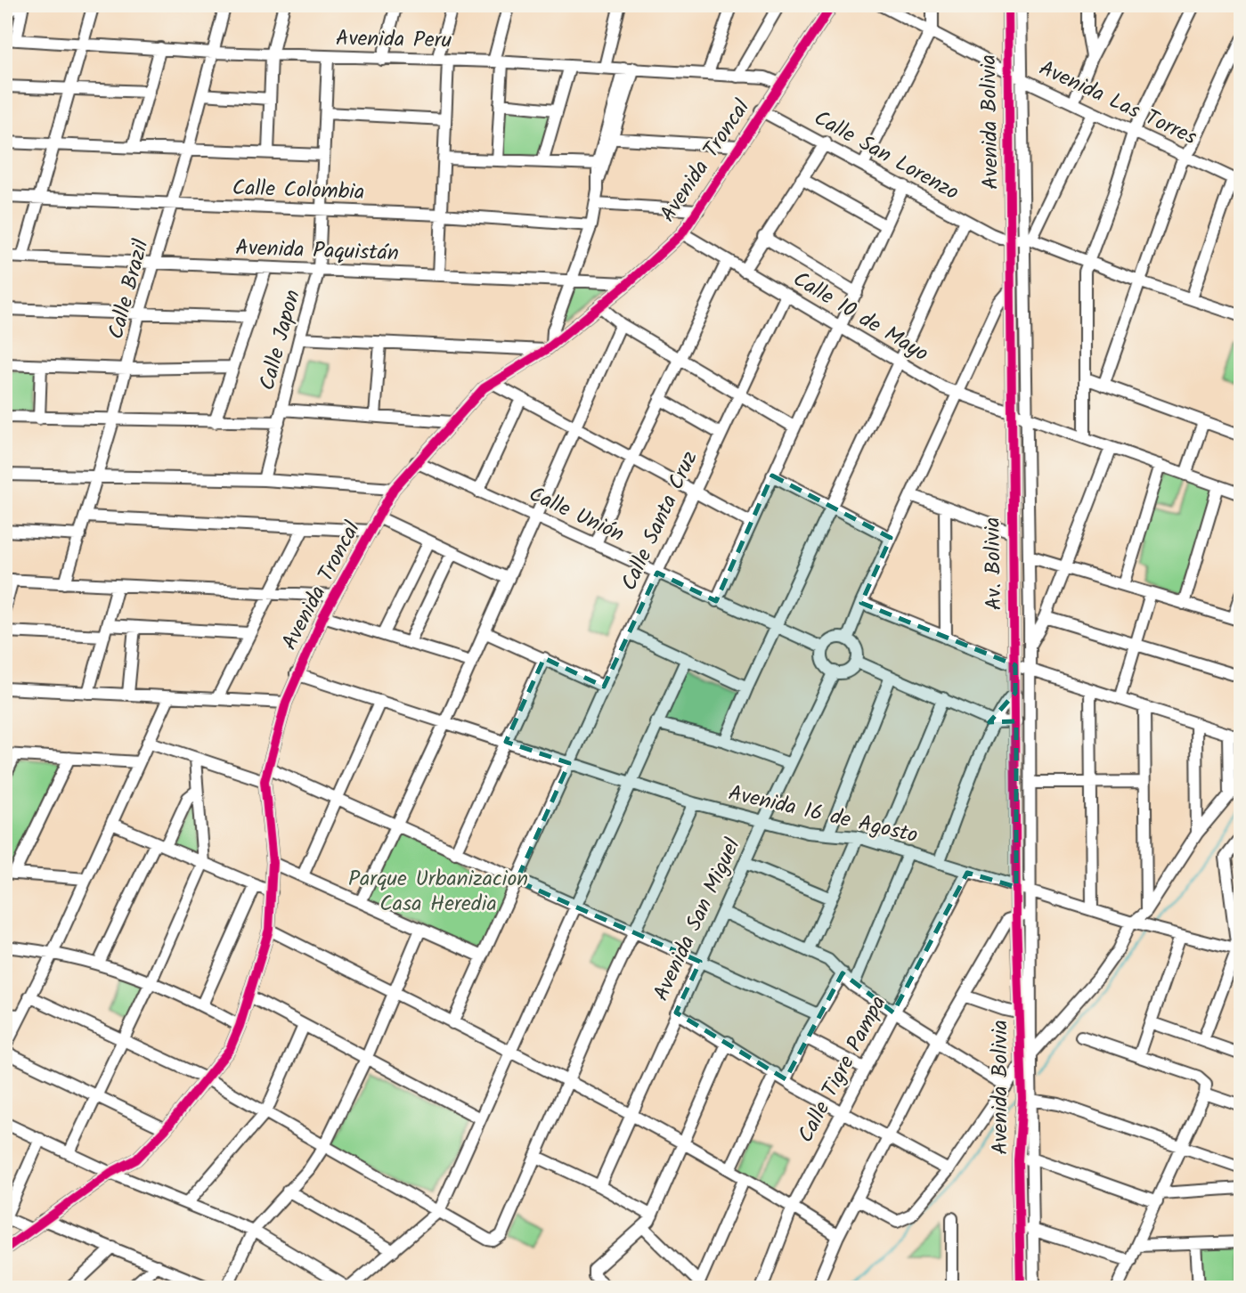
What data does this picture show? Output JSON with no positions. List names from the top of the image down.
{
  "streets": {
    "street": [
      "Avenida Peru",
      "Avenida Las Torres",
      "Avenida Bolivia",
      "Calle San Lorenzo",
      "Avenida Troncal",
      "Calle Colombia",
      "Avenida Paquistán",
      "Calle Brazil",
      "Calle 10 de Mayo",
      "Calle Japon",
      "Calle Unión",
      "Calle Santa Cruz",
      "Av. Bolivia",
      "Avenida 16 de Agosto",
      "Avenida San Miguel",
      "Calle Tigre Pampa"
    ]
  },
  "crossings": [
    ["Avenida Peru", "Avenida Troncal"],
    ["Avenida Peru", "Calle Brazil"],
    ["Avenida Peru", "Calle Japon"],
    ["Avenida Las Torres", "Avenida Bolivia"],
    ["Avenida Bolivia", "Calle San Lorenzo"],
    ["Avenida Bolivia", "Av. Bolivia"],
    ["Avenida Bolivia", "Avenida 16 de Agosto"],
    ["Calle San Lorenzo", "Avenida Troncal"],
    ["Calle San Lorenzo", "Av. Bolivia"],
    ["Avenida Troncal", "Avenida Paquistán"],
    ["Avenida Troncal", "Calle 10 de Mayo"],
    ["Avenida Troncal", "Calle Unión"],
    ["Avenida Troncal", "Avenida 16 de Agosto"],
    ["Calle Colombia", "Calle Brazil"],
    ["Calle Colombia", "Calle Japon"],
    ["Avenida Paquistán", "Calle Brazil"],
    ["Avenida Paquistán", "Calle Japon"],
    ["Calle 10 de Mayo", "Calle Santa Cruz"],
    ["Calle 10 de Mayo", "Av. Bolivia"],
    ["Calle Unión", "Calle Santa Cruz"],
    ["Calle Unión", "Avenida San Miguel"],
    ["Calle Santa Cruz", "Avenida 16 de Agosto"],
    ["Av. Bolivia", "Avenida 16 de Agosto"],
    ["Avenida 16 de Agosto", "Avenida San Miguel"],
    ["Avenida 16 de Agosto", "Calle Tigre Pampa"]
  ],
  "parks": ["Parque Urbanizacion Casa Heredia"]
}
